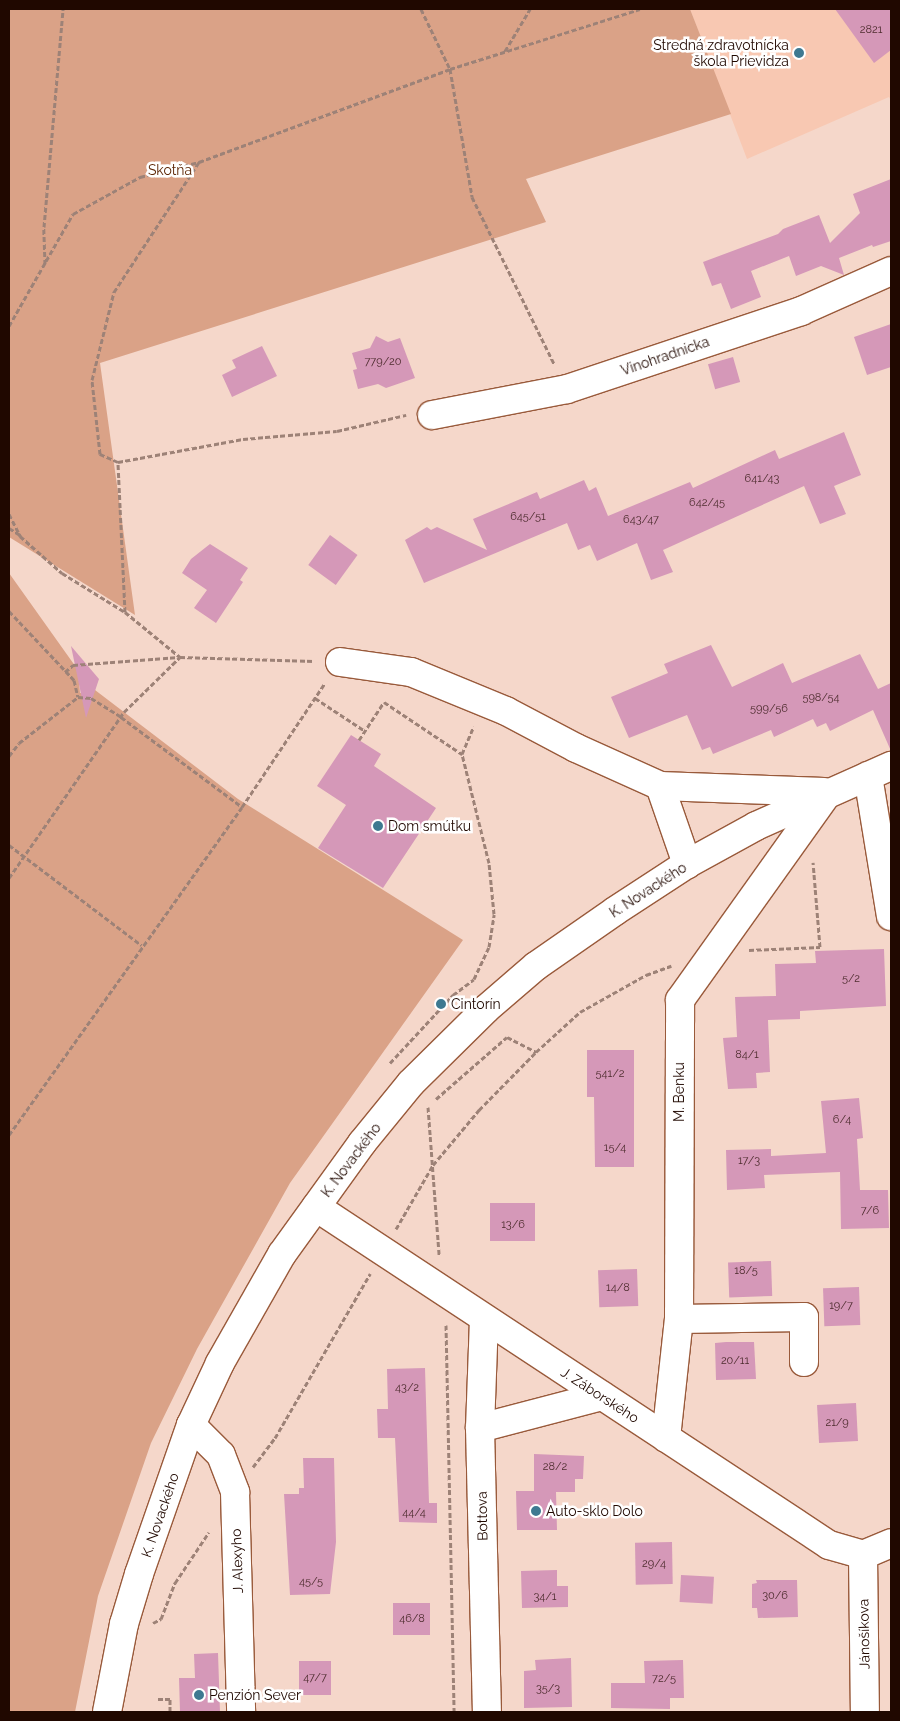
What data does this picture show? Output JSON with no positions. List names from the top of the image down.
{
  "streets": {
    "street": [
      "Vinohradnícka",
      "K. Novackého",
      "M. Benku",
      "J. Záborského",
      "Bottova",
      "J. Alexyho",
      "Jánošíkova"
    ]
  },
  "crossings": [
    ["K. Novackého", "M. Benku"],
    ["K. Novackého", "J. Záborského"],
    ["K. Novackého", "J. Alexyho"],
    ["M. Benku", "J. Záborského"],
    ["J. Záborského", "Bottova"],
    ["J. Záborského", "Jánošíkova"]
  ],
  "parks": ["Skotňa"],
  "places": [
    "Stredná zdravotnícka škola Prievidza",
    "Dom smútku",
    "Cintorín",
    "Auto-sklo Dolo",
    "Penzión Sever"
  ],
  "house_numbers": [
    "2821",
    "779/20",
    "641/43",
    "642/45",
    "645/51",
    "643/47",
    "598/54",
    "599/56",
    "5/2",
    "84/1",
    "541/2",
    "6/4",
    "15/4",
    "17/3",
    "7/6",
    "13/6",
    "18/5",
    "14/8",
    "19/7",
    "20/11",
    "43/2",
    "21/9",
    "28/2",
    "44/4",
    "29/4",
    "45/5",
    "30/6",
    "34/1",
    "46/8",
    "47/7",
    "72/5",
    "35/3"
  ]
}
